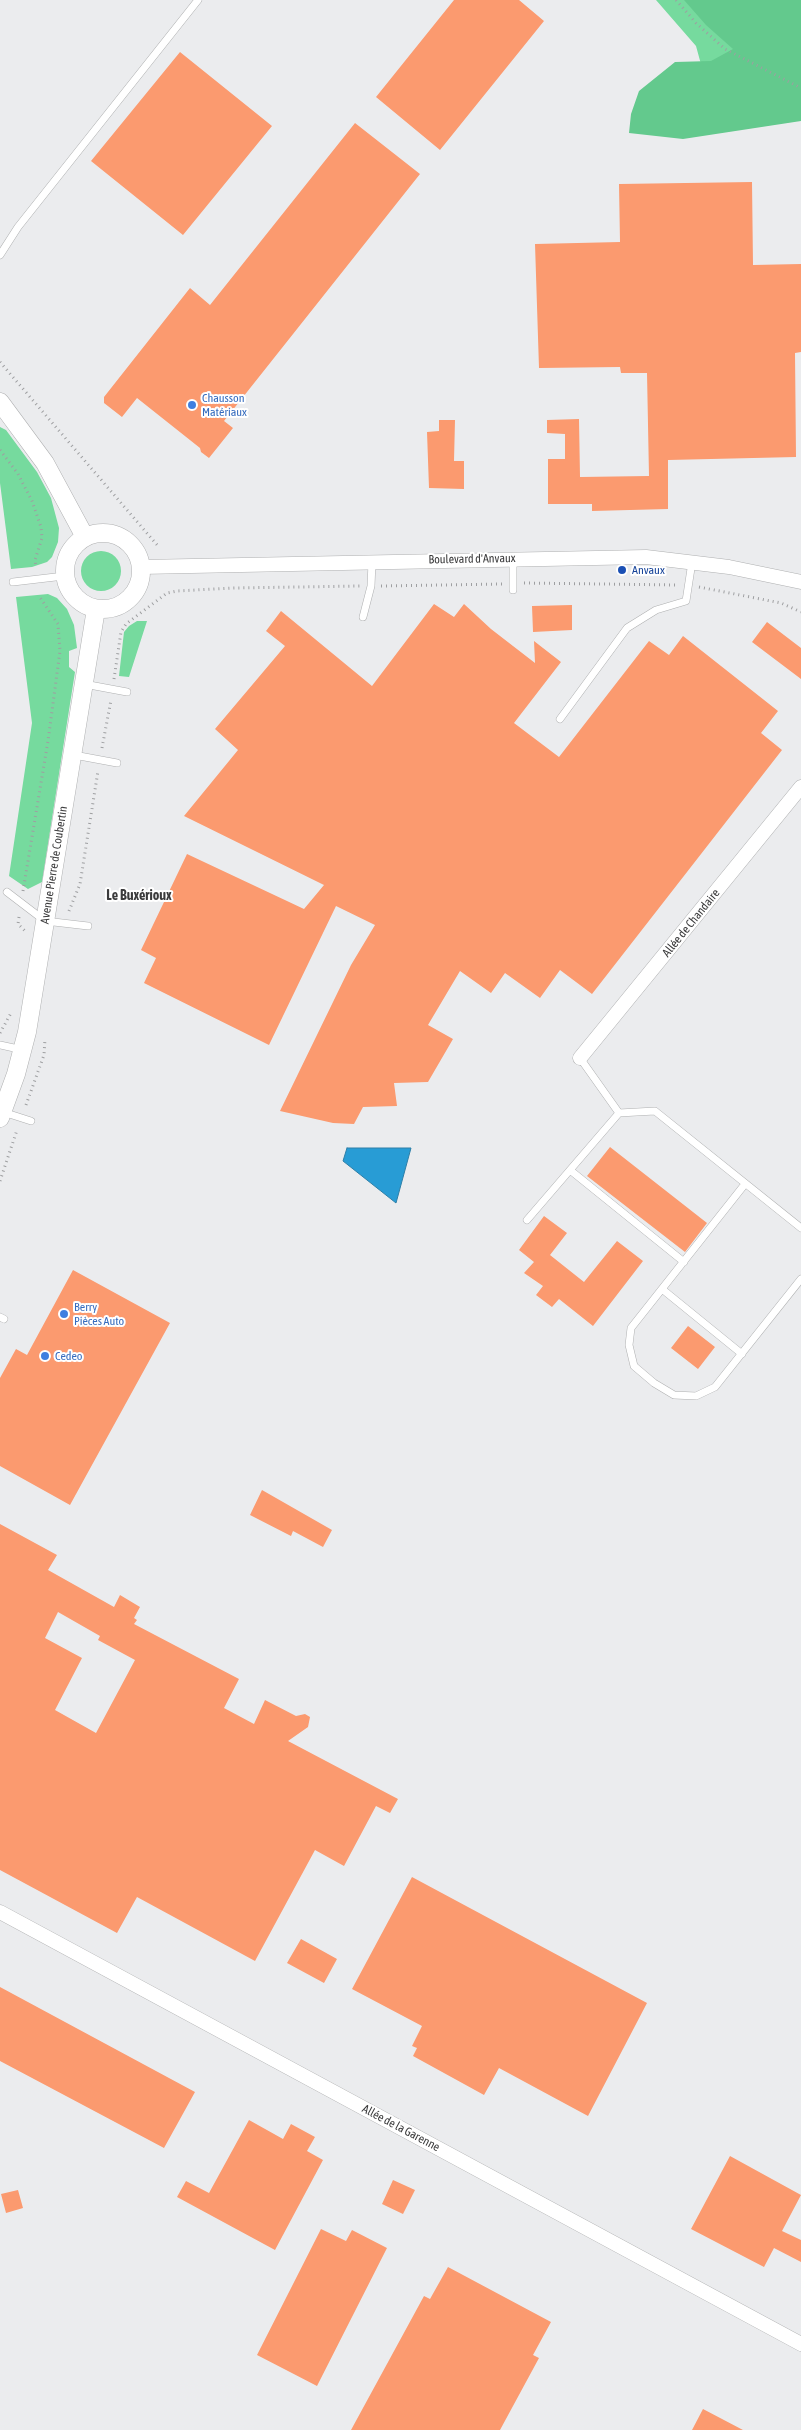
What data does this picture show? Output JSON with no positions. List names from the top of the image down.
{
  "streets": {
    "street": [
      "Boulevard d'Anvaux",
      "Avenue Pierre de Coubertin",
      "Allée de Chandaire",
      "Allée de la Garenne"
    ]
  },
  "crossings": [
    ["Boulevard d'Anvaux", "Avenue Pierre de Coubertin"]
  ],
  "districts": ["Le Buxérioux"],
  "places": [
    "Chausson Matériaux",
    "Anvaux",
    "Berry Pièces Auto",
    "Cedeo"
  ]
}
